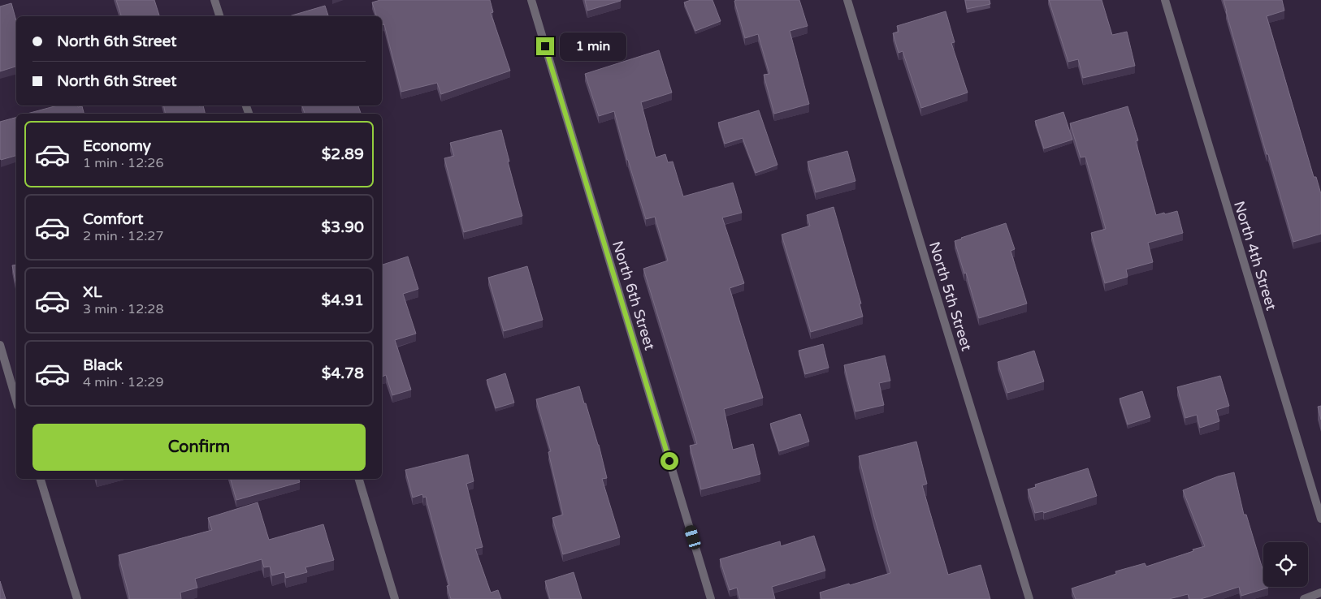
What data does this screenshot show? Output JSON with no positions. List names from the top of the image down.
{
  "streets": {
    "street": ["North 4th Street", "North 6th Street", "North 5th Street"]
  },
  "page": {
    "banner": ["North 6th Street", "North 6th Street"],
    "bubble": "1 min",
    "list": [
      {
        "name": "Economy",
        "note": "1 min · 12:26",
        "value": "$2.89"
      },
      {
        "name": "Comfort",
        "note": "2 min · 12:27",
        "value": "$3.90"
      },
      {
        "name": "XL",
        "note": "3 min · 12:28",
        "value": "$4.91"
      },
      {
        "name": "Black",
        "note": "4 min · 12:29",
        "value": "$4.78"
      }
    ],
    "buttons": "Confirm"
  }
}
